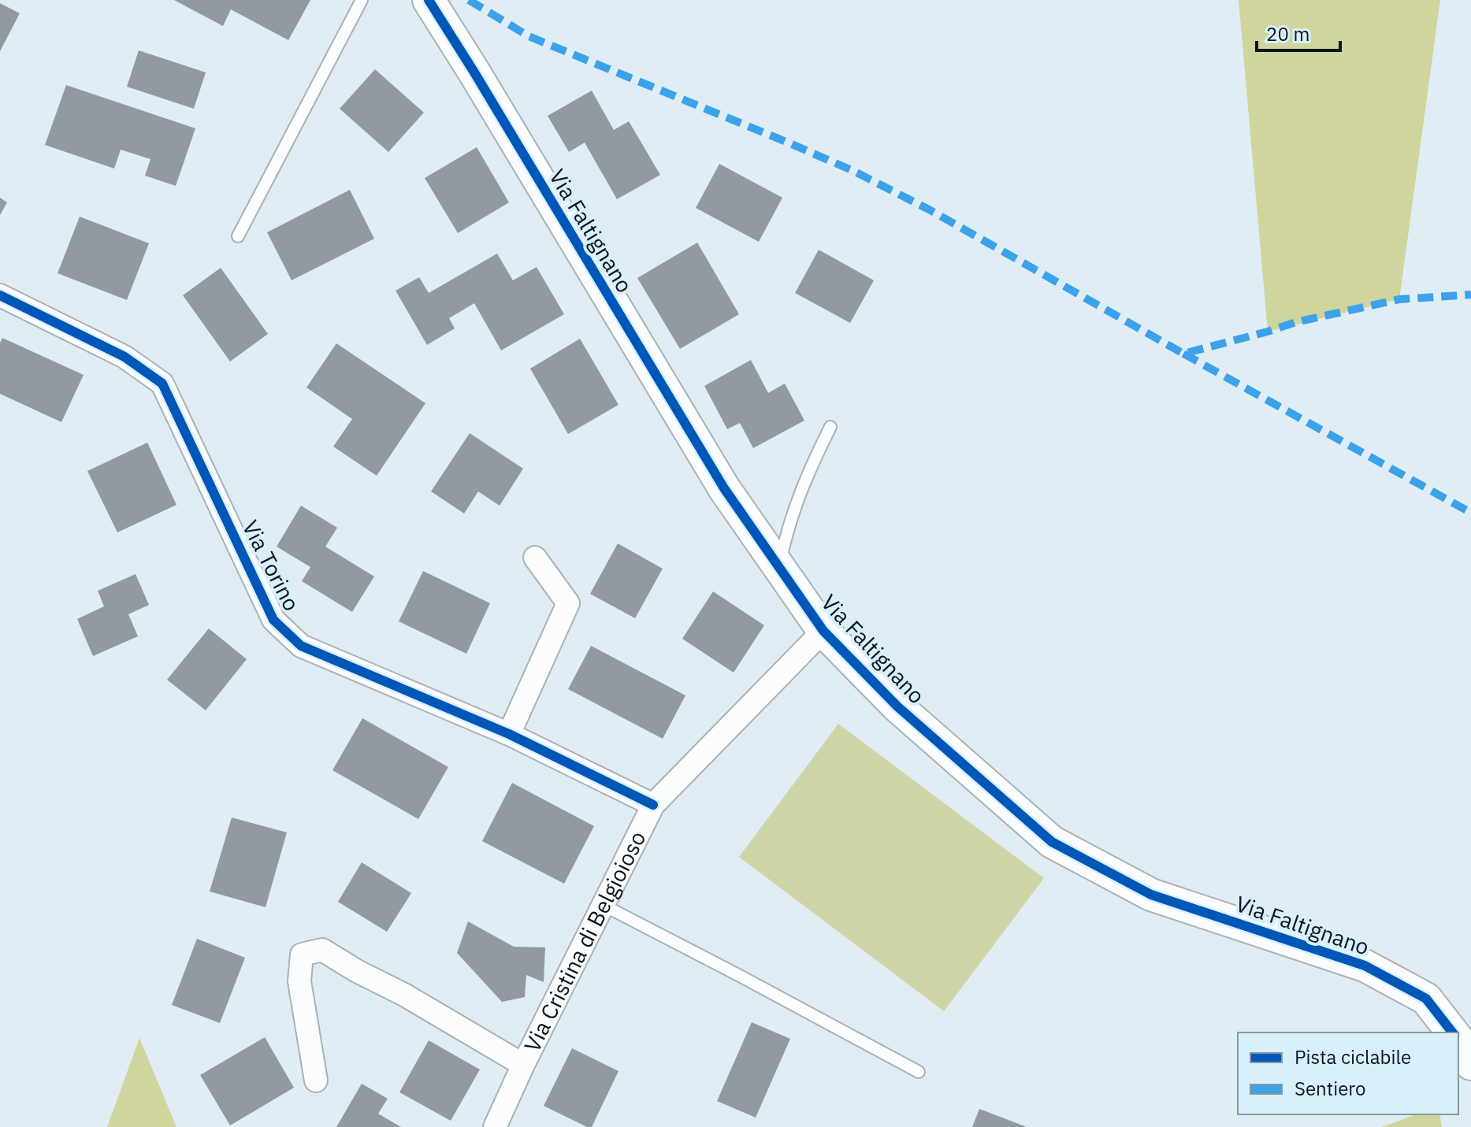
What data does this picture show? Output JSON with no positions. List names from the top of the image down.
{
  "streets": {
    "street": ["Via Faltignano", "Via Torino", "Via Cristina di Belgioioso"]
  },
  "crossings": [
    ["Via Faltignano", "Via Cristina di Belgioioso"],
    ["Via Torino", "Via Cristina di Belgioioso"]
  ],
  "legend": ["Pista ciclabile", "Sentiero"],
  "scale_bar": "20 m"
}
